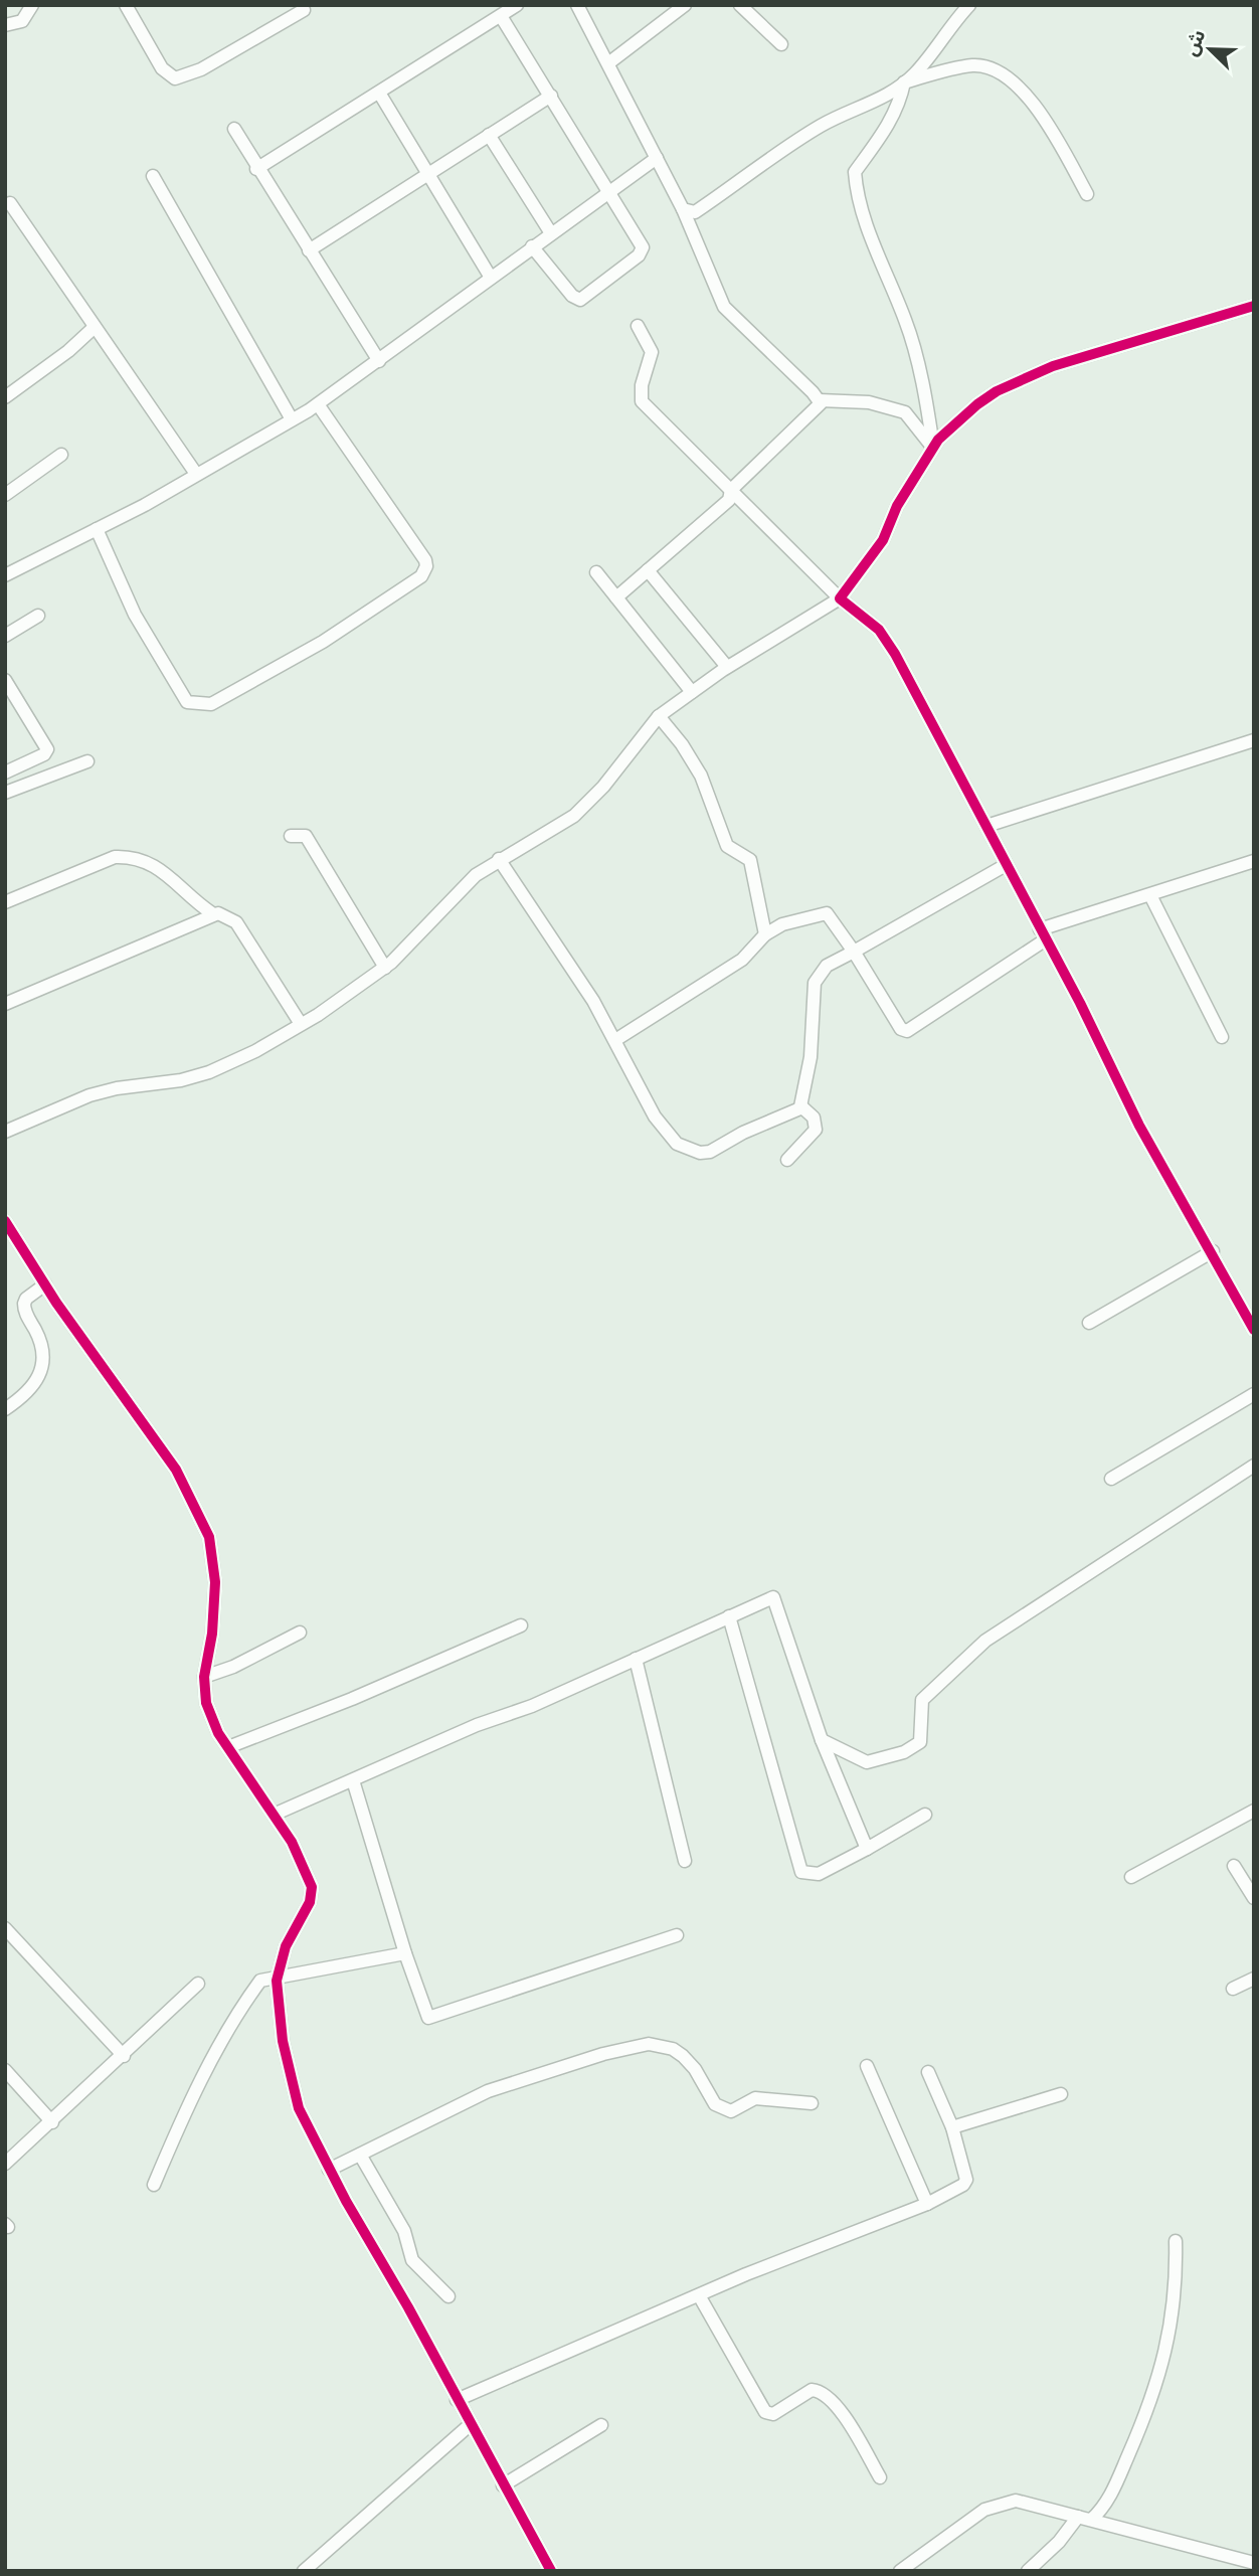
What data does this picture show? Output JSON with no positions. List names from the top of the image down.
{
  "north": "top left"
}
